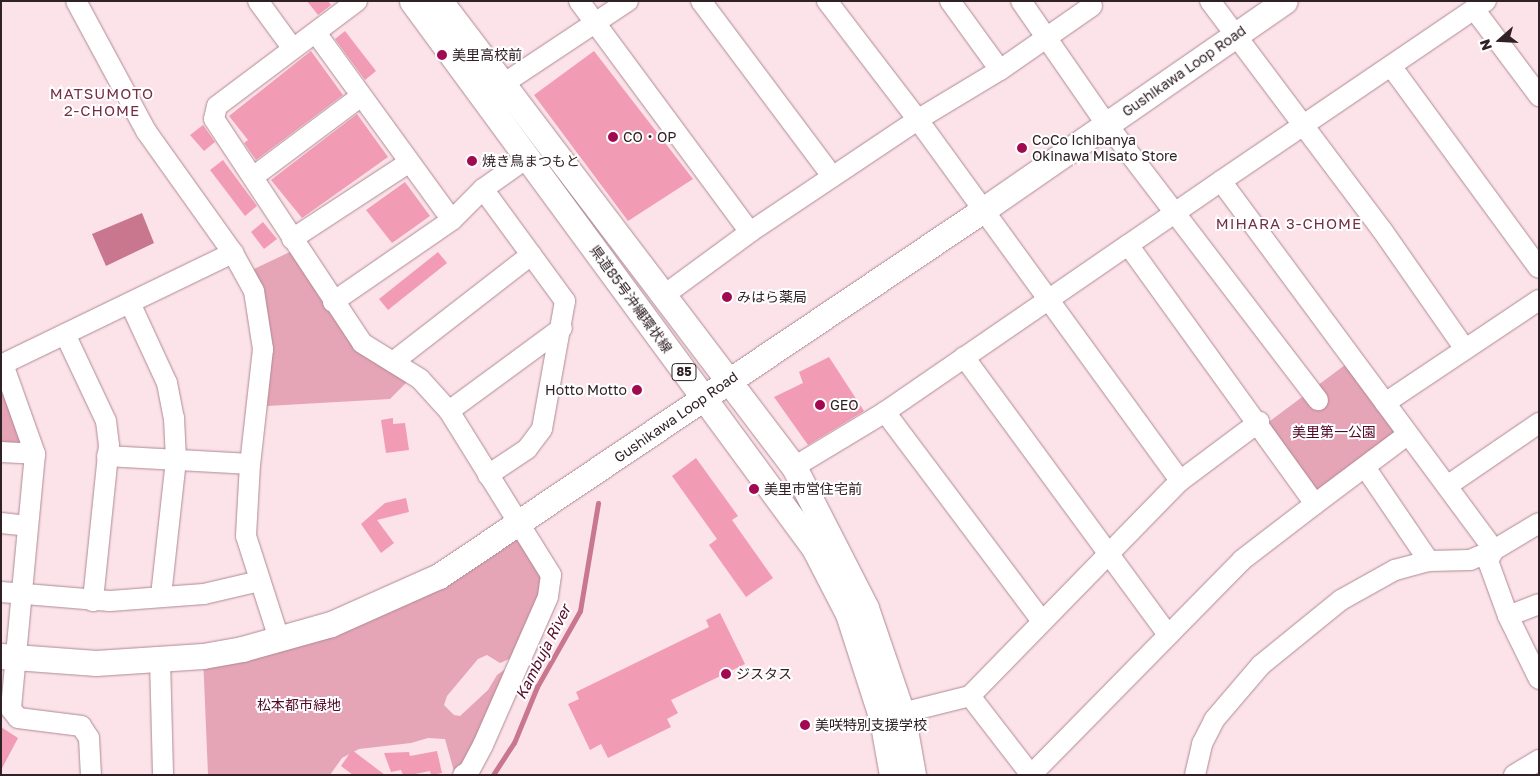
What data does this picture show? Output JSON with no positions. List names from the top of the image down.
{
  "streets": {
    "main road": ["Gushikawa Loop Road", "県道85号沖縄環状線", "85"]
  },
  "crossings": [
    ["Gushikawa Loop Road", "県道85号沖縄環状線"]
  ],
  "districts": ["MATSUMOTO 2-CHOME", "MIHARA 3-CHOME"],
  "water": ["Kambuja River"],
  "parks": ["美里第一公園", "松本都市緑地"],
  "places": [
    "美里高校前",
    "CO・OP",
    "CoCo Ichibanya Okinawa Misato Store",
    "焼き鳥まつもと",
    "みはら薬局",
    "Hotto Motto",
    "GEO",
    "美里市営住宅前",
    "ジスタス",
    "美咲特別支援学校"
  ],
  "north": "left"
}
